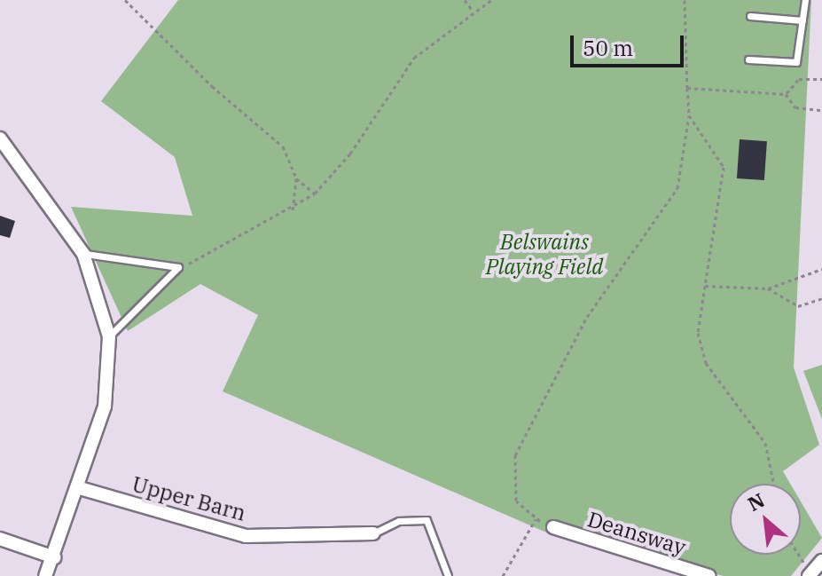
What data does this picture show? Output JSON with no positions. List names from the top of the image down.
{
  "streets": {
    "street": ["Upper Barn", "Deansway"]
  },
  "parks": ["Belswains Playing Field"],
  "scale_bar": "50 m",
  "north": "top left"
}
